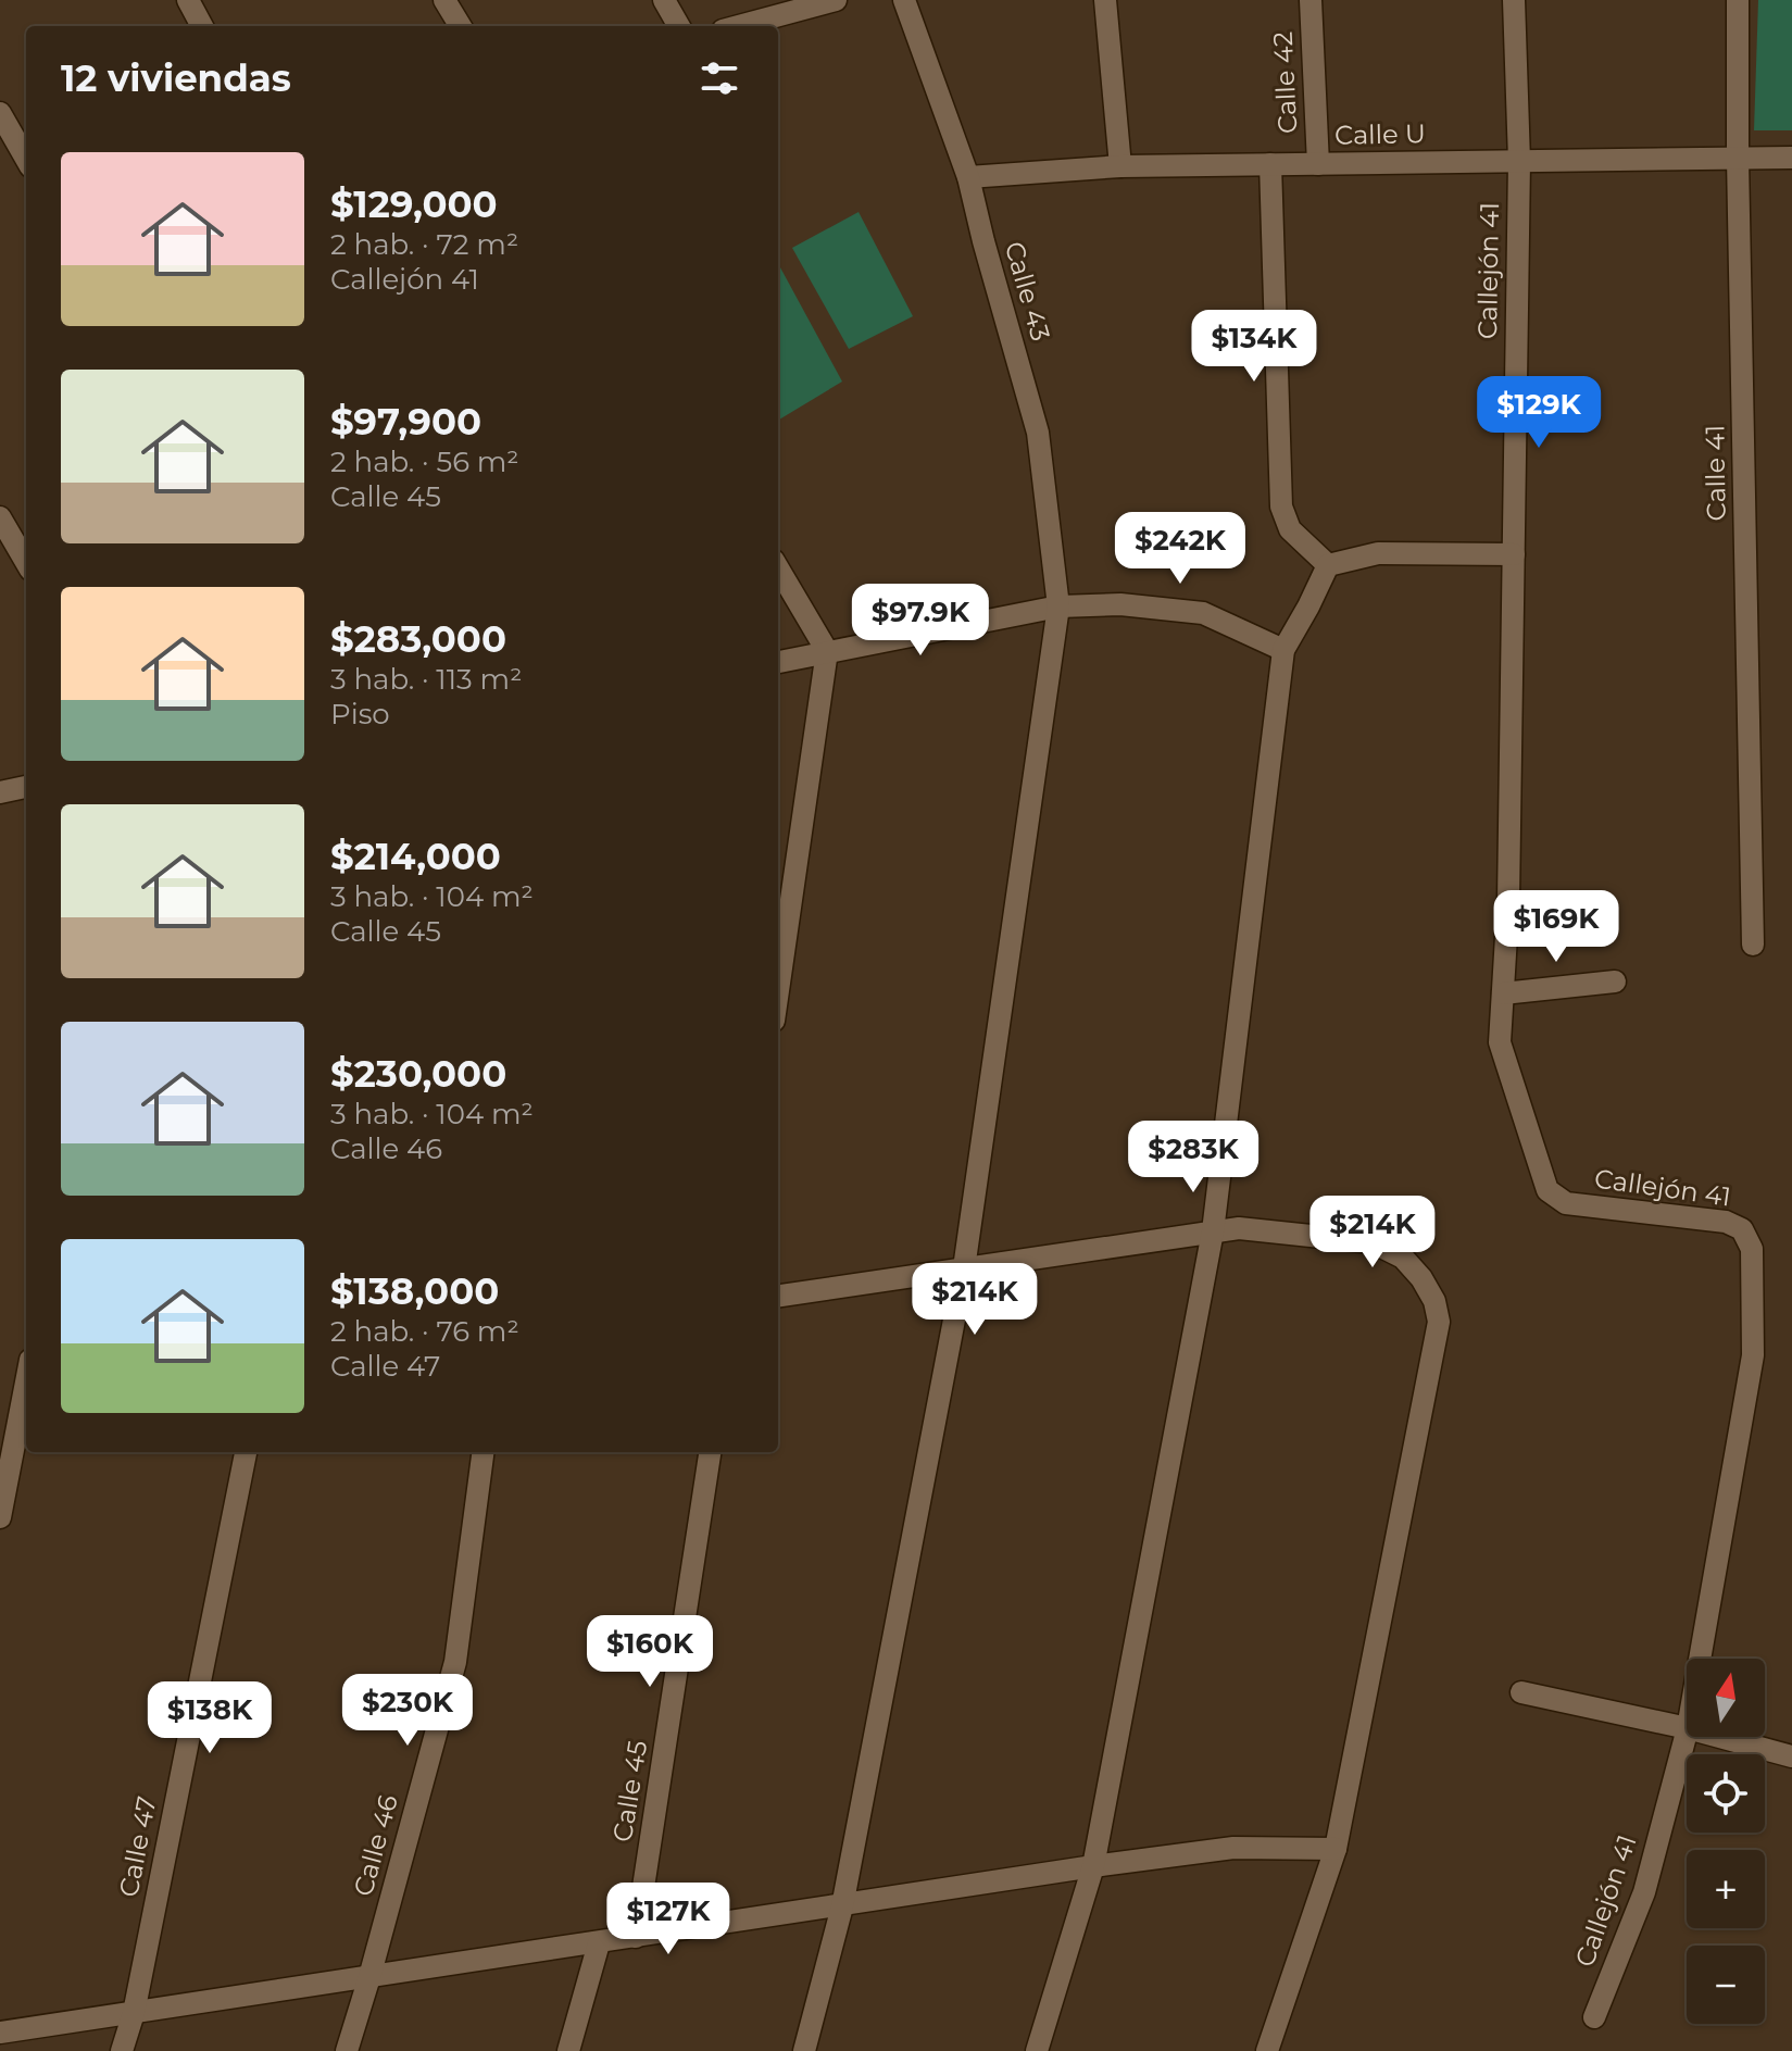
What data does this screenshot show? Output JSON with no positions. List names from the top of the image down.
{
  "streets": {
    "street": [
      "Calle 42",
      "Calle U",
      "Callejón 41",
      "Calle 43",
      "Calle 41",
      "Calle 45",
      "Calle 46",
      "Calle 47"
    ]
  },
  "crossings": [
    ["Calle 42", "Calle U"],
    ["Calle U", "Callejón 41"],
    ["Calle U", "Calle 43"],
    ["Calle U", "Calle 41"]
  ],
  "north": "top",
  "page": {
    "heading": "12 viviendas",
    "list": [
      {
        "name": "$129,000",
        "note": "2 hab. · 72 m² · Callejón 41"
      },
      {
        "name": "$97,900",
        "note": "2 hab. · 56 m² · Calle 45"
      },
      {
        "name": "$283,000",
        "note": "3 hab. · 113 m² · Piso"
      },
      {
        "name": "$214,000",
        "note": "3 hab. · 104 m² · Calle 45"
      },
      {
        "name": "$230,000",
        "note": "3 hab. · 104 m² · Calle 46"
      },
      {
        "name": "$138,000",
        "note": "2 hab. · 76 m² · Calle 47"
      }
    ],
    "price": [
      "$134K",
      "$129K",
      "$242K",
      "$97.9K",
      "$169K",
      "$283K",
      "$214K",
      "$214K",
      "$160K",
      "$230K",
      "$138K",
      "$127K"
    ],
    "map_buttons": ["+", "−"]
  }
}
